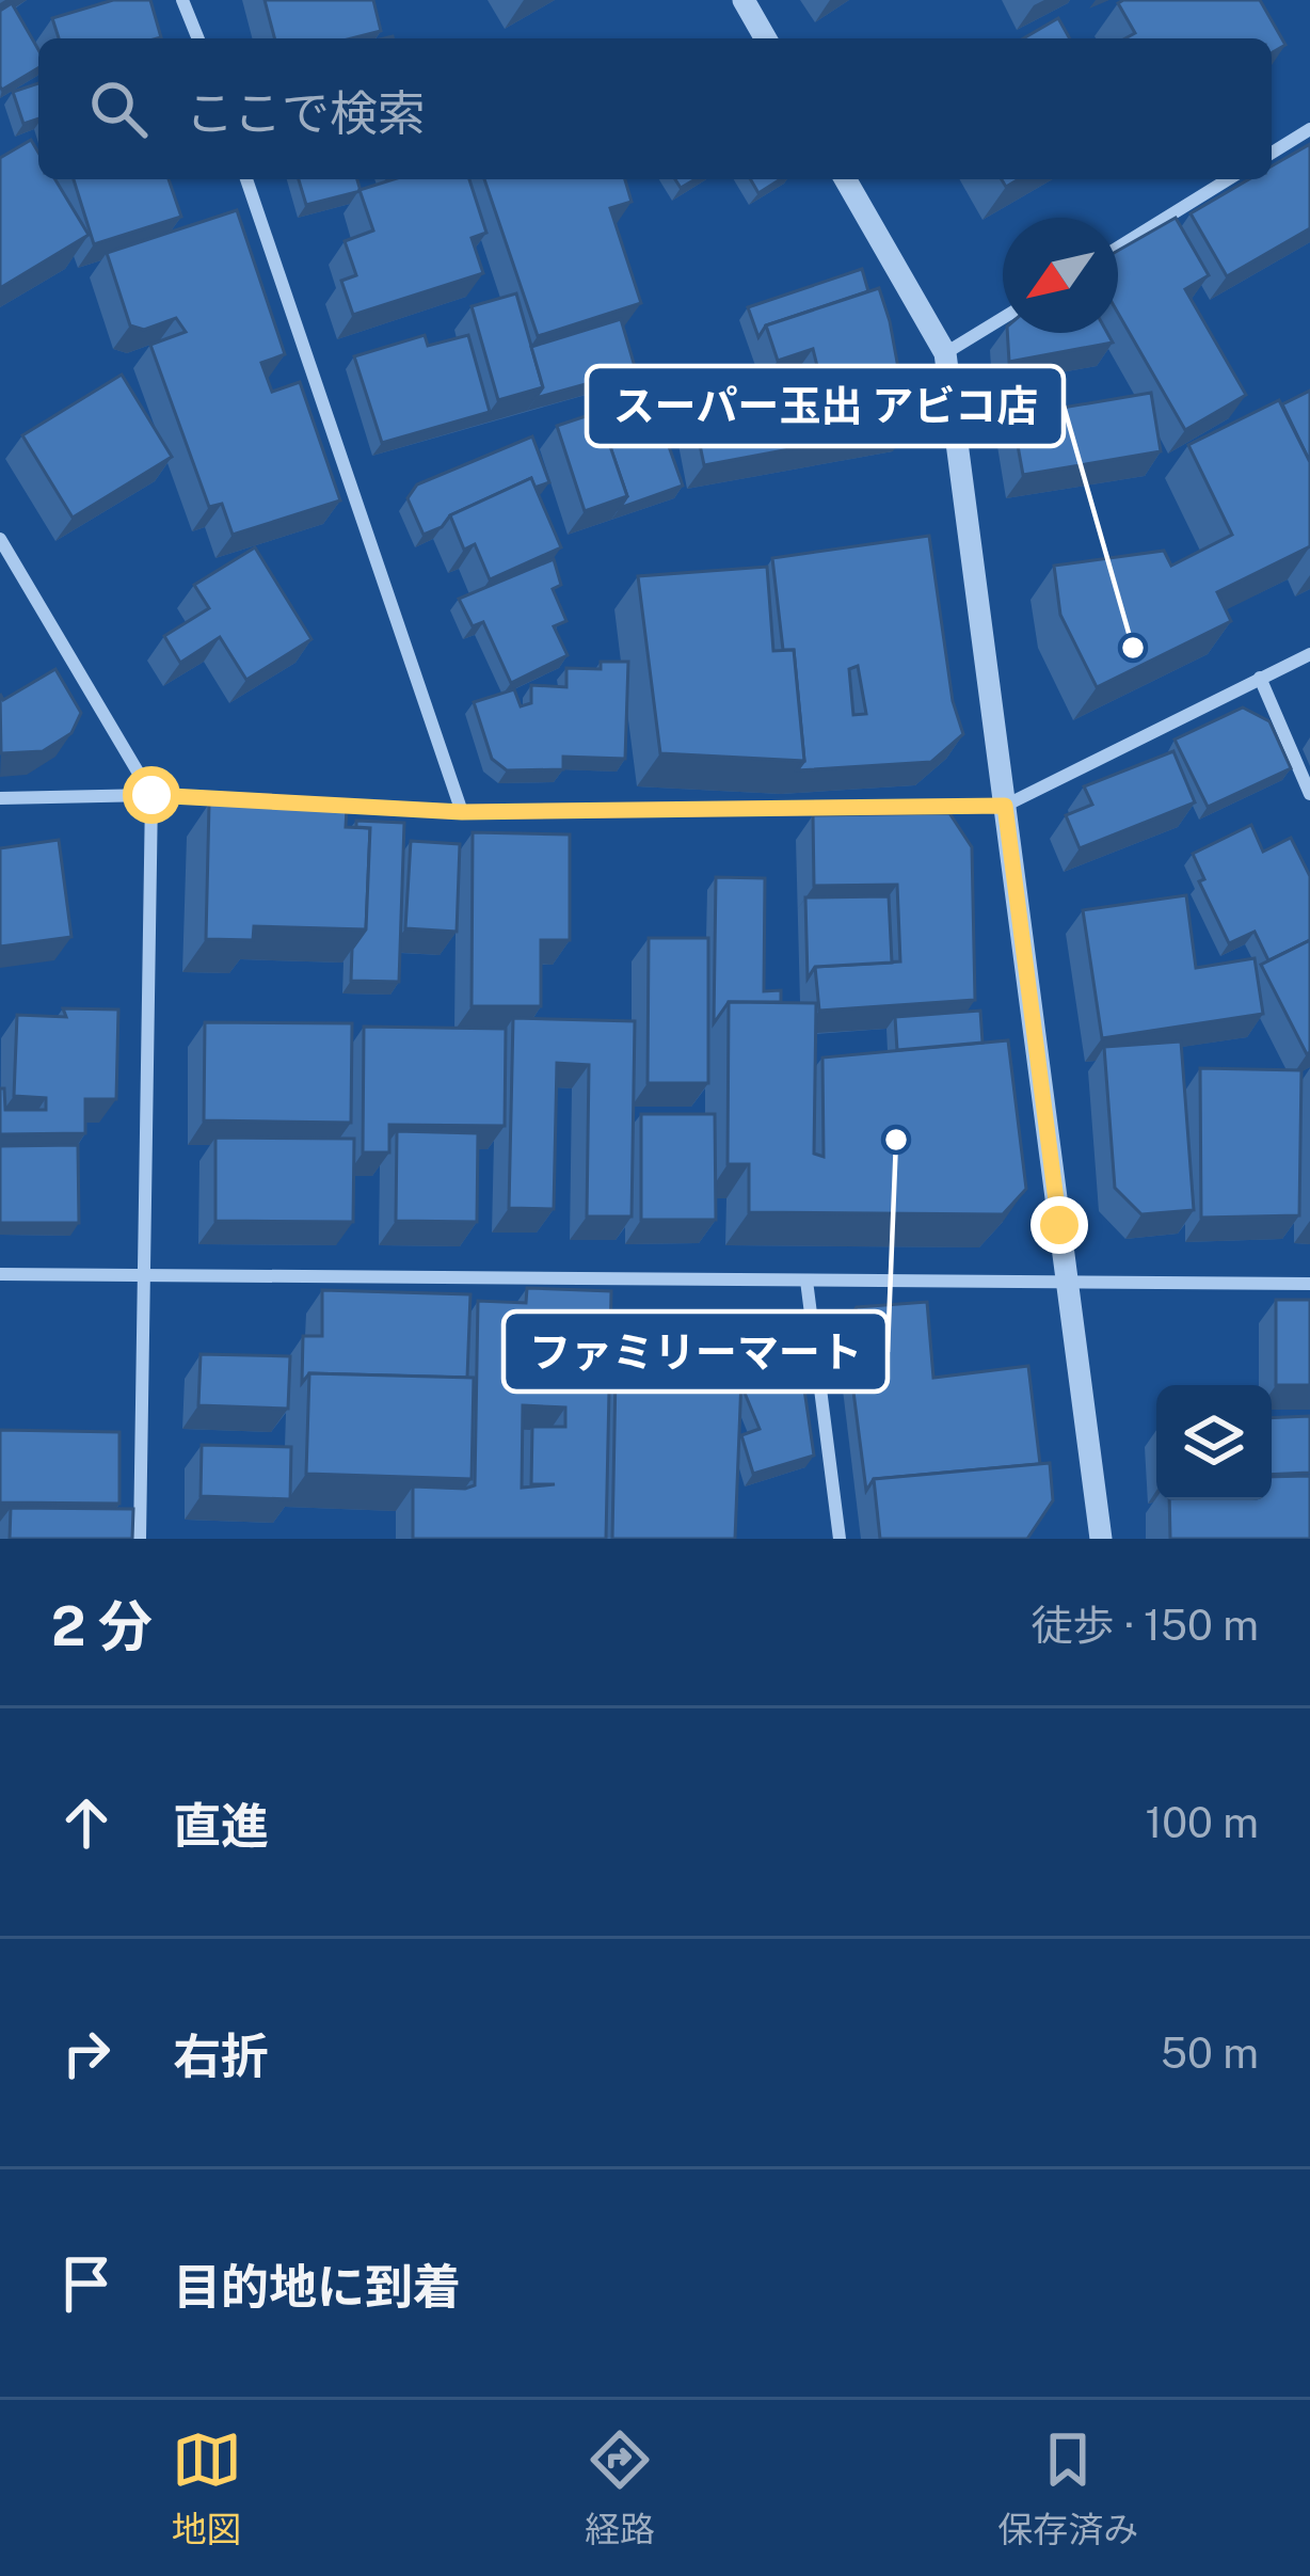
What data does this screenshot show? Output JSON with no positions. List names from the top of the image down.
{
  "places": ["スーパー玉出 アビコ店", "ファミリーマート"],
  "north": "bottom left",
  "page": {
    "search": "ここで検索",
    "heading": ["2 分", "徒歩 · 150 m"],
    "list": [
      ["直進", "100 m"],
      ["右折", "50 m"],
      "目的地に到着"
    ],
    "nav": ["地図", "経路", "保存済み"]
  }
}
